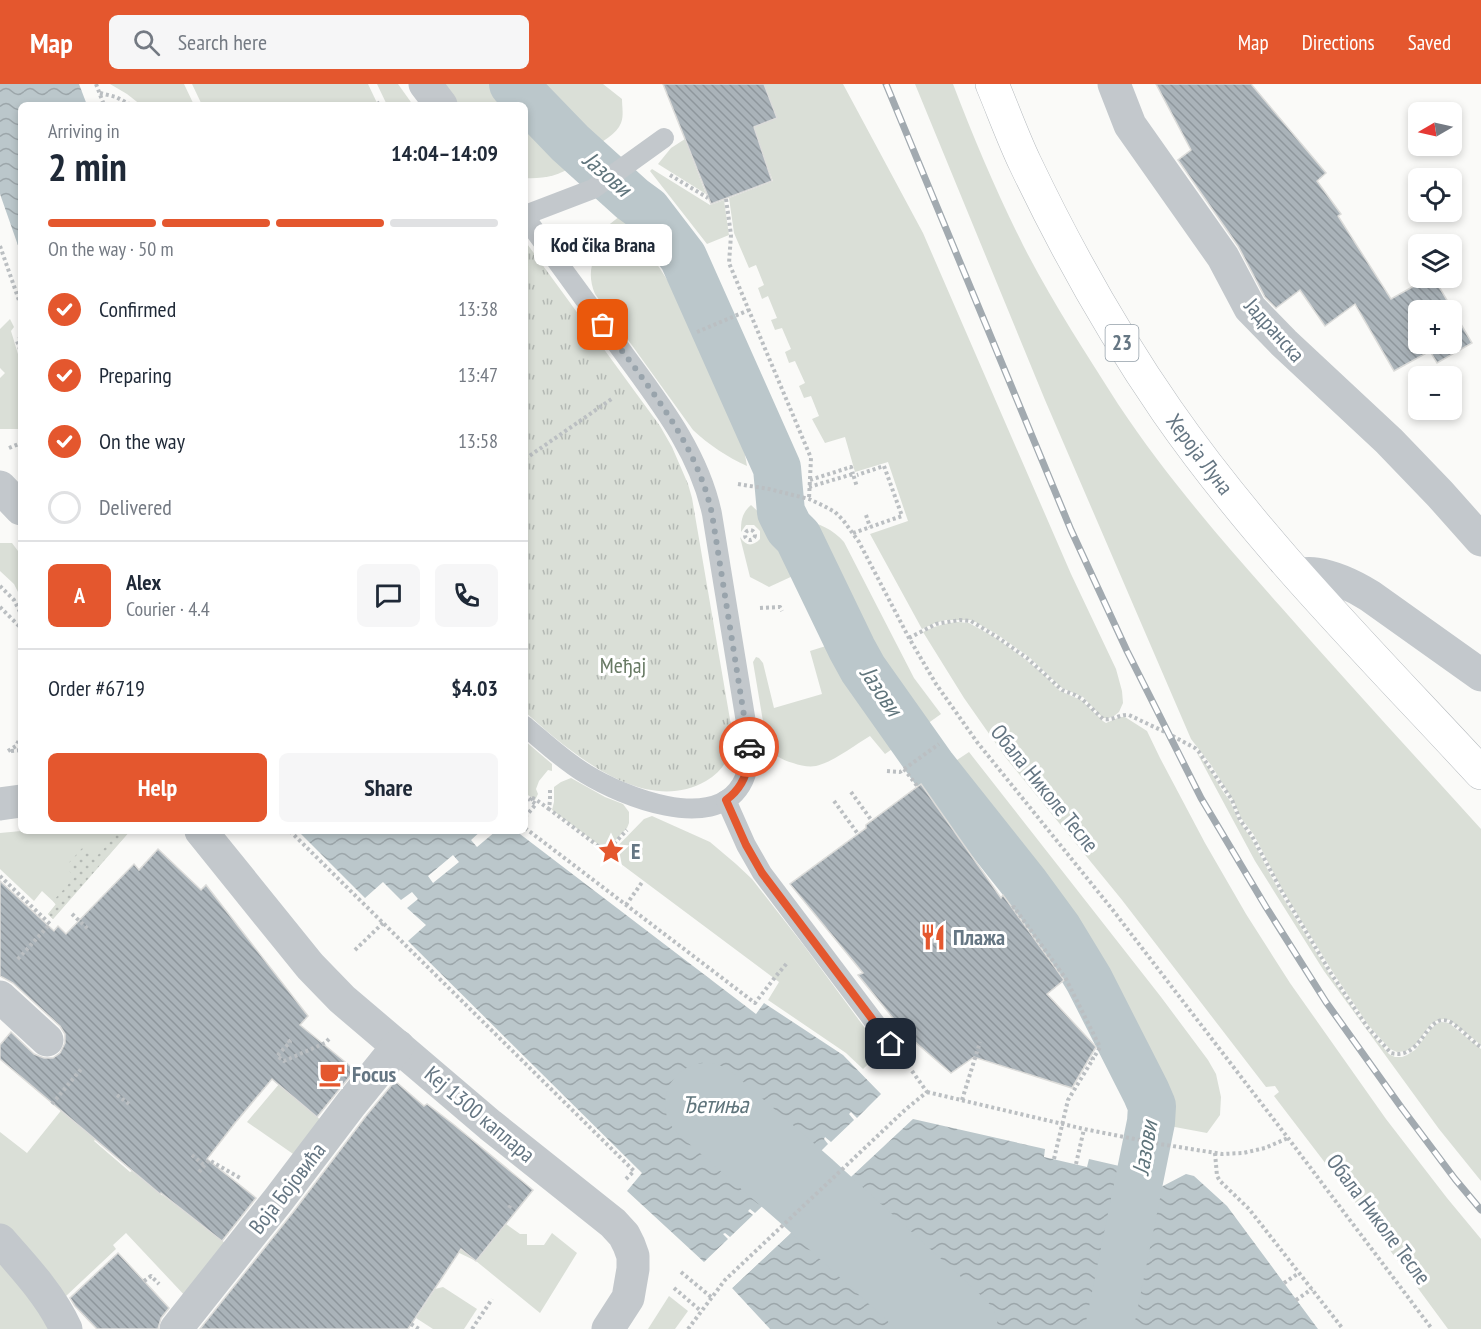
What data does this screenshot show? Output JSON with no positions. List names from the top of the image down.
{
  "streets": {
    "main road": ["23", "Хероја Луна"],
    "street": ["Јадранска", "Кеј 1300 каплара", "Воја Бојовића"],
    "path": ["Обала Николе Тесле"]
  },
  "crossings": [
    ["Кеј 1300 каплара", "Воја Бојовића"]
  ],
  "water": ["Јазови", "Ђетиња"],
  "parks": ["Међај"],
  "places": {
    "other": ["Kod čika Brana"],
    "place": ["E"],
    "restaurant": ["Плажа"],
    "cafe": ["Focus"]
  },
  "north": "left",
  "page": {
    "header": "Map",
    "search": "Search here",
    "nav": ["Map", "Directions", "Saved"],
    "map_buttons": ["+", "−"],
    "heading": ["2 min", "Arriving in", "14:04–14:09"],
    "panel": [
      "Alex",
      "Courier · 4.4",
      "Order #6719",
      "$4.03"
    ],
    "bar": "On the way · 50 m",
    "bubble": "Kod čika Brana",
    "list": [
      ["Confirmed", "13:38"],
      ["Preparing", "13:47"],
      ["On the way", "13:58"],
      "Delivered"
    ],
    "round": "A",
    "buttons": ["Help", "Share"]
  }
}
